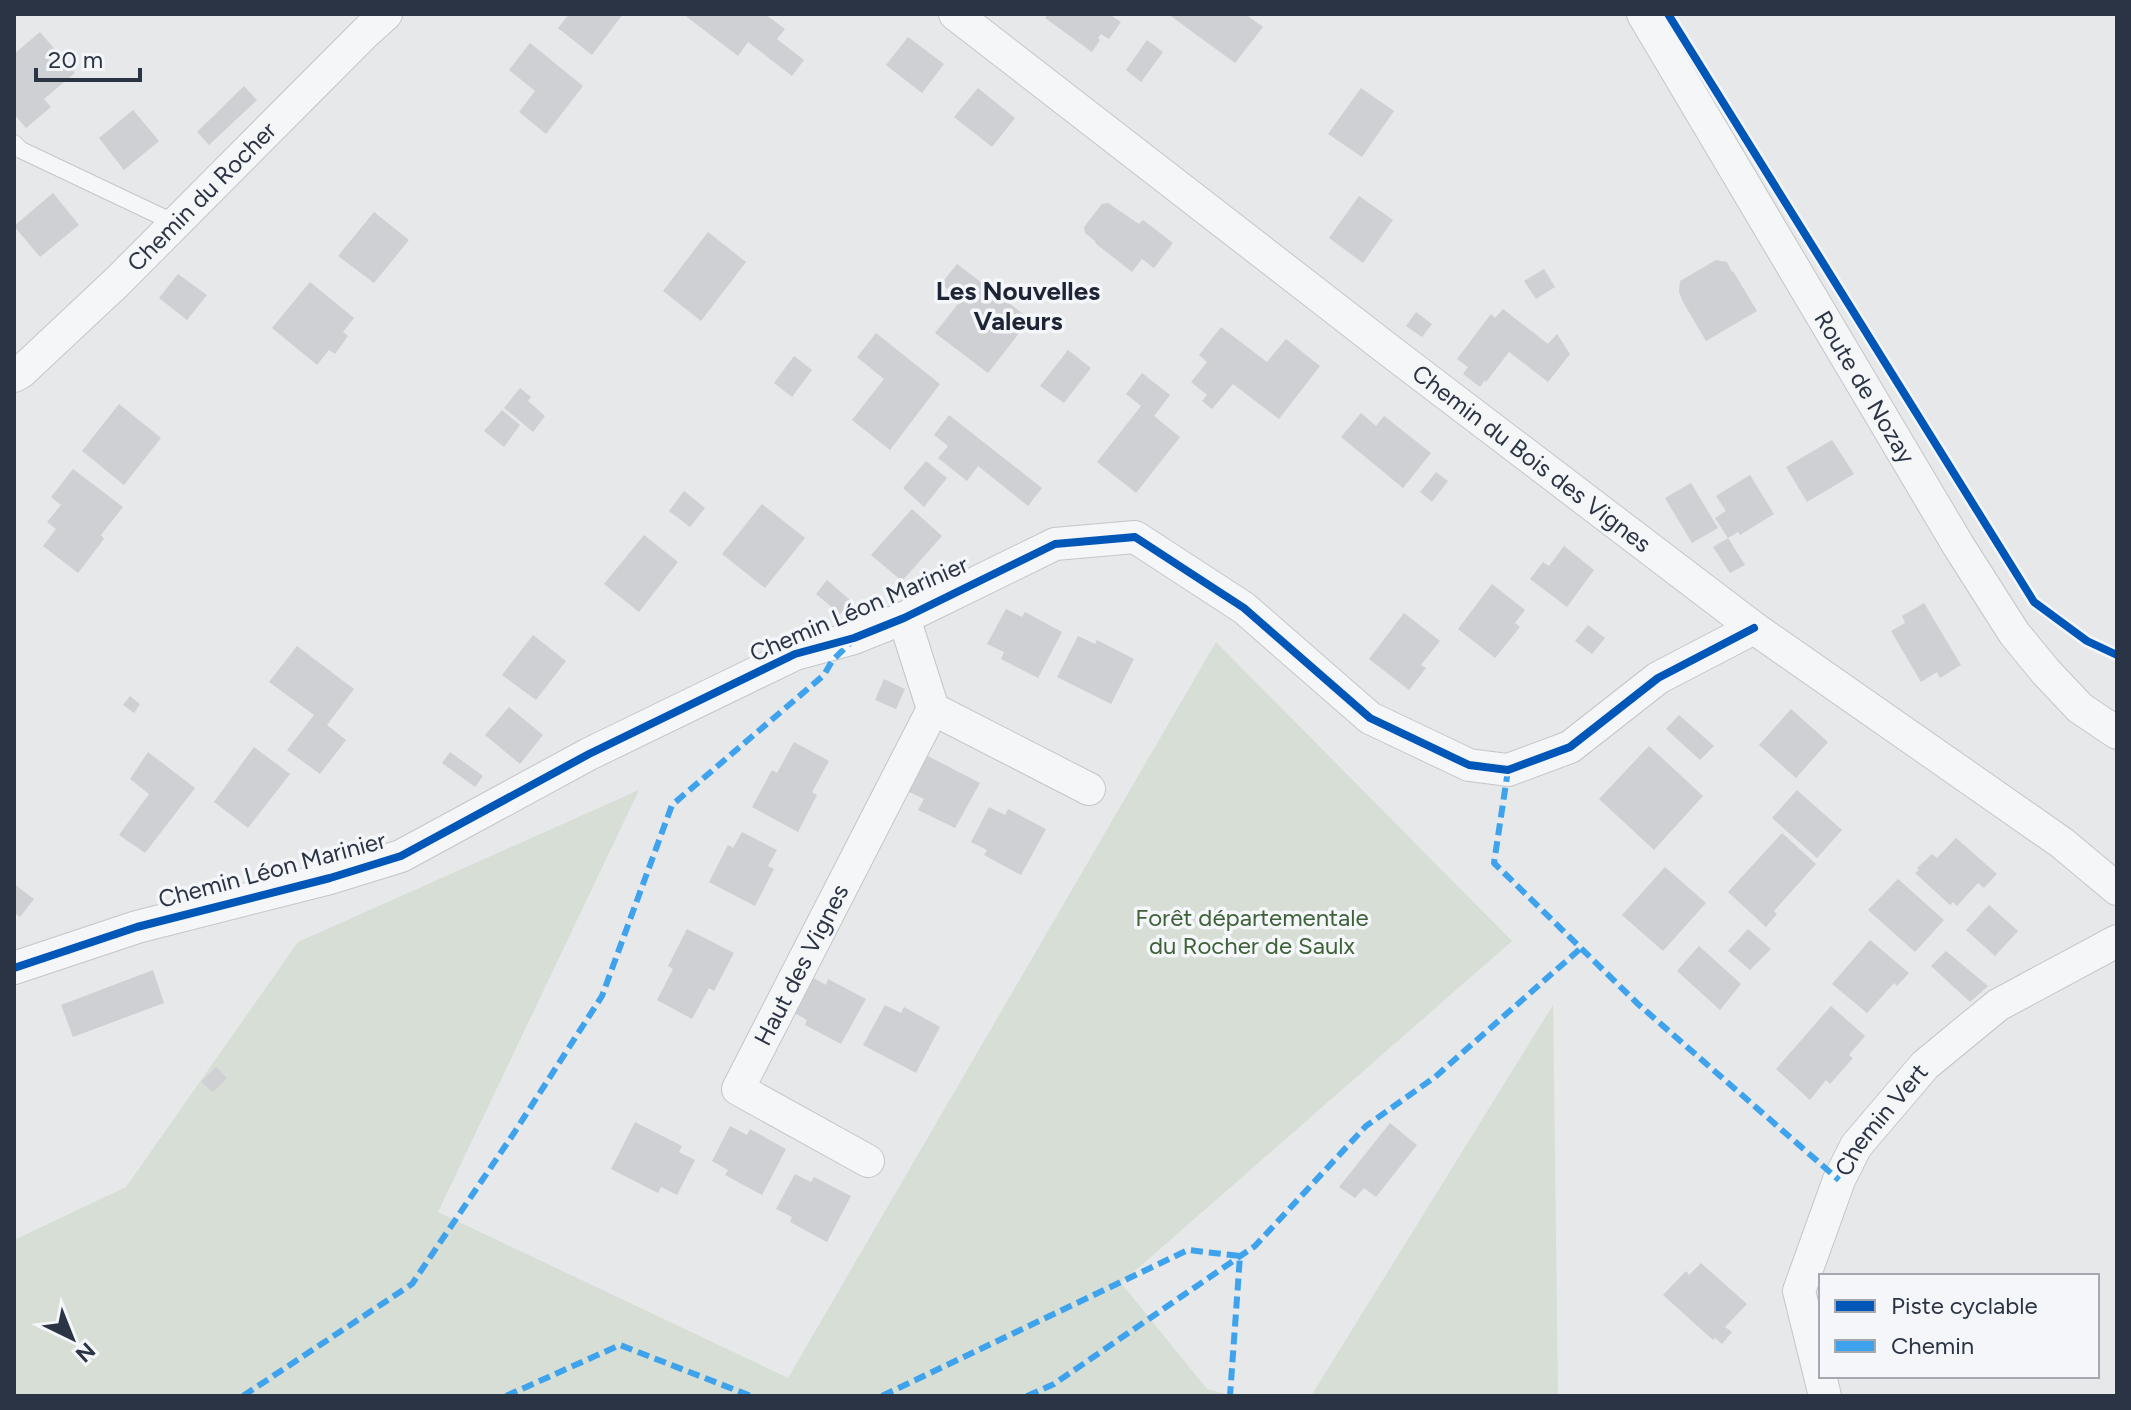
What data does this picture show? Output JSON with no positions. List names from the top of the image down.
{
  "streets": {
    "street": [
      "Chemin du Rocher",
      "Route de Nozay",
      "Chemin du Bois des Vignes",
      "Chemin Léon Marinier",
      "Haut des Vignes",
      "Chemin Vert"
    ]
  },
  "crossings": [
    ["Chemin du Bois des Vignes", "Chemin Léon Marinier"]
  ],
  "districts": ["Les Nouvelles Valeurs"],
  "parks": ["Forêt départementale du Rocher de Saulx"],
  "legend": ["Piste cyclable", "Chemin"],
  "scale_bar": "20 m",
  "north": "bottom right"
}
